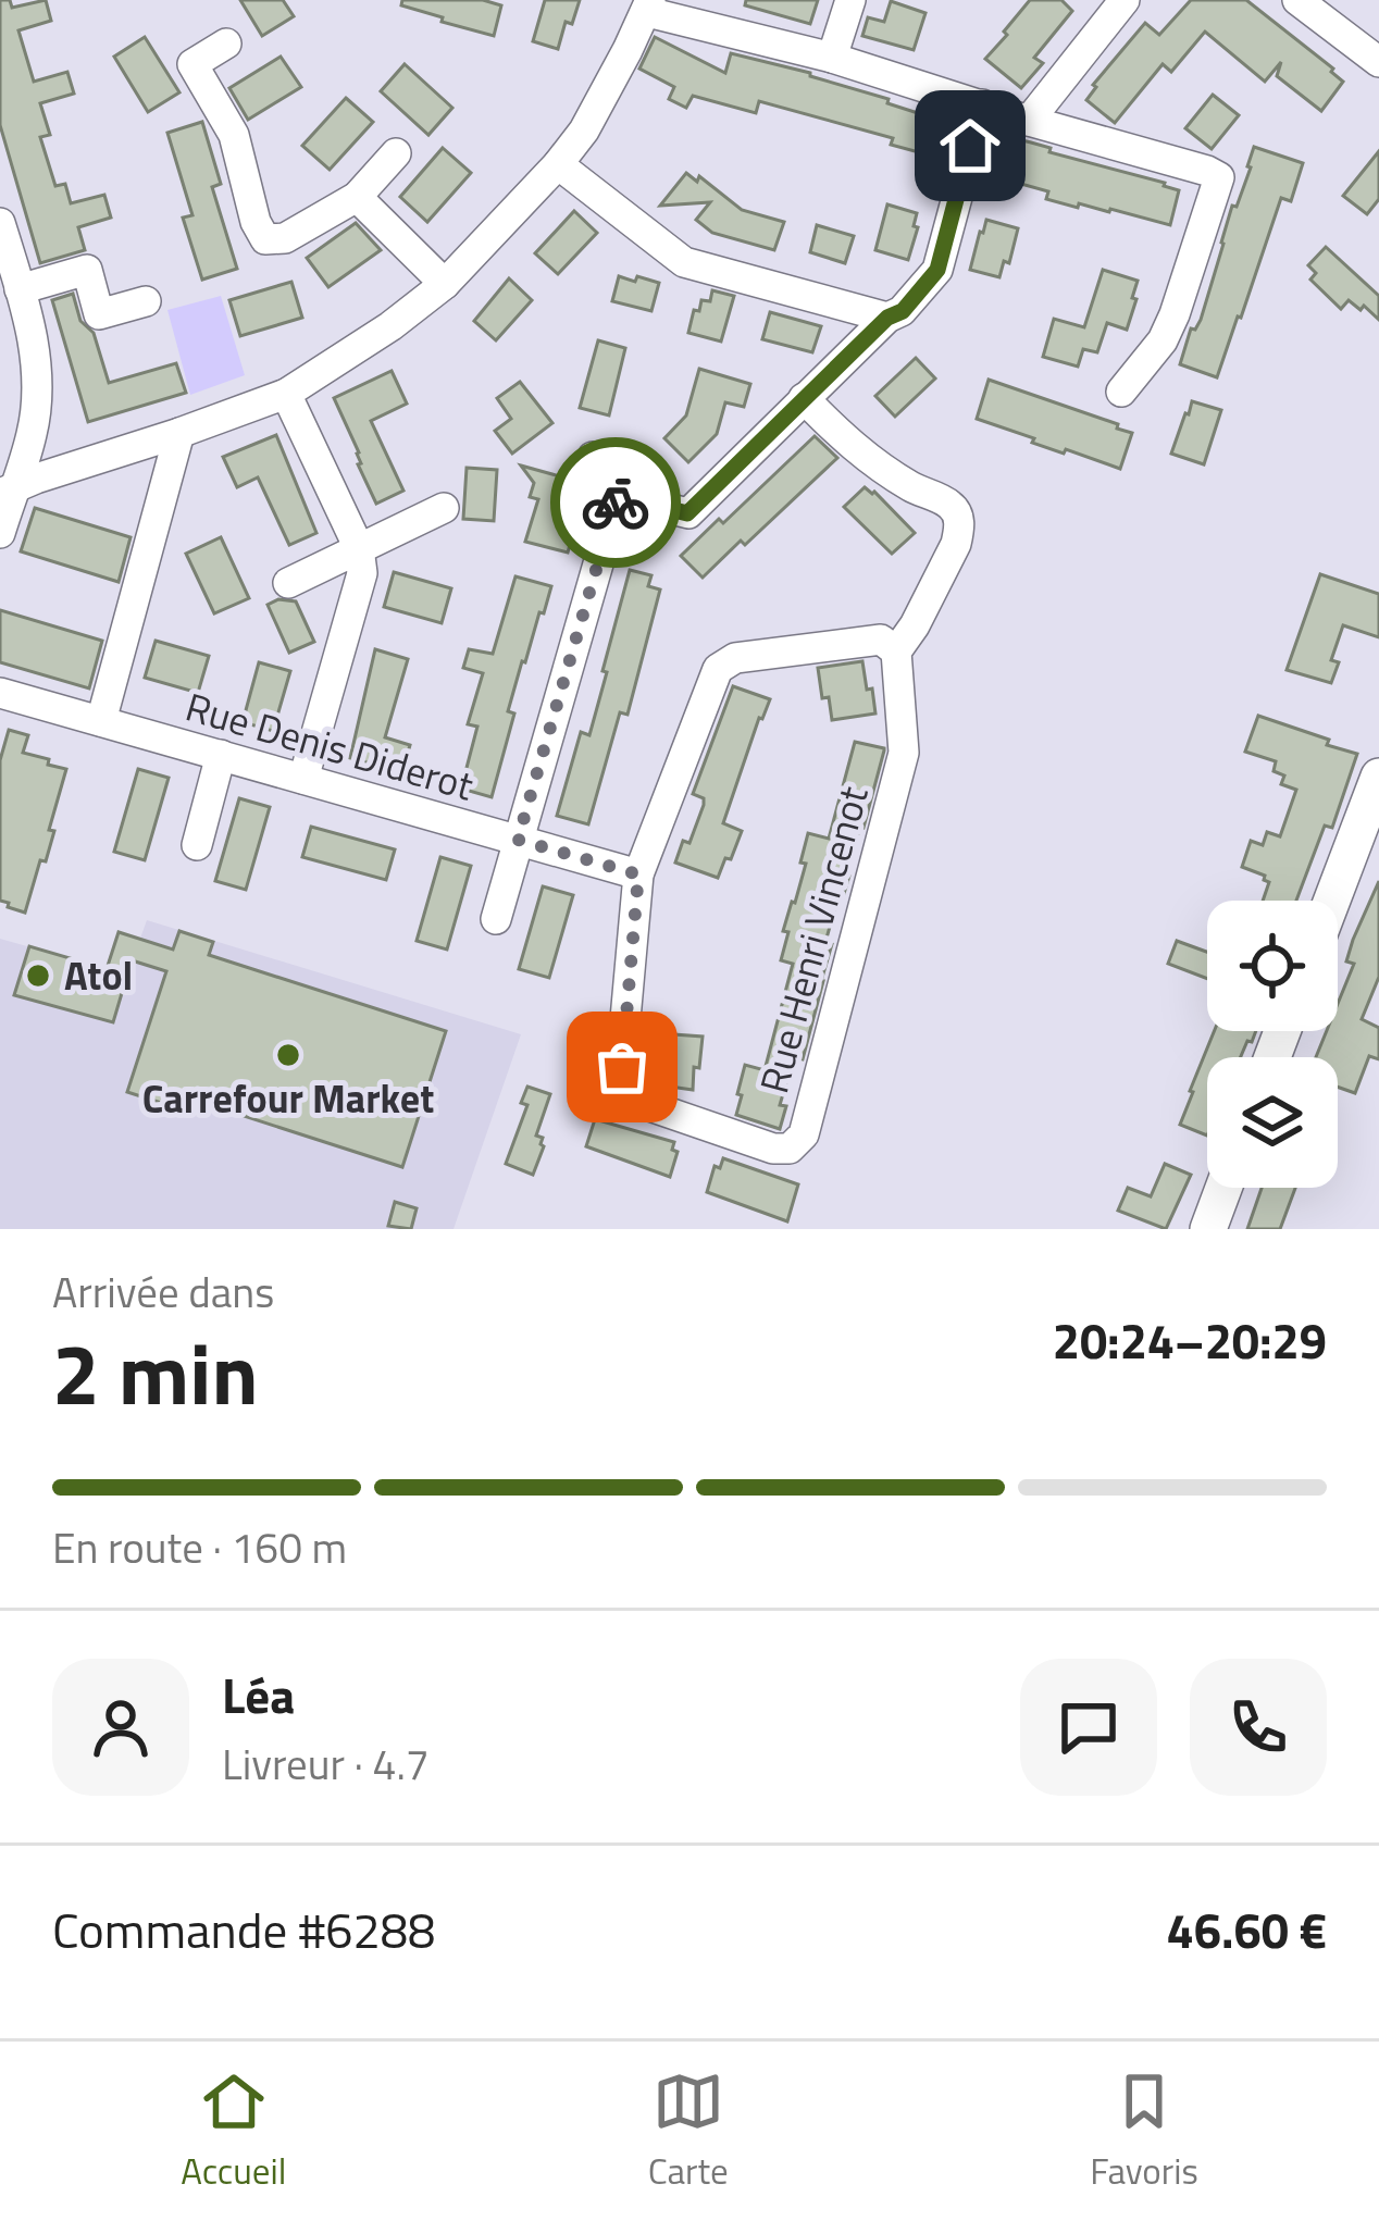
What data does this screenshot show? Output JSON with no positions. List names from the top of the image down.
{
  "streets": {
    "street": ["Rue Denis Diderot", "Rue Henri Vincenot"]
  },
  "crossings": [
    ["Rue Denis Diderot", "Rue Henri Vincenot"]
  ],
  "places": ["Atol", "Carrefour Market"],
  "page": {
    "heading": ["2 min", "Arrivée dans", "20:24–20:29"],
    "panel": [
      "Léa",
      "Livreur · 4.7",
      "Commande #6288",
      "46.60 €"
    ],
    "bar": "En route · 160 m",
    "tabs": ["Accueil", "Carte", "Favoris"]
  }
}
